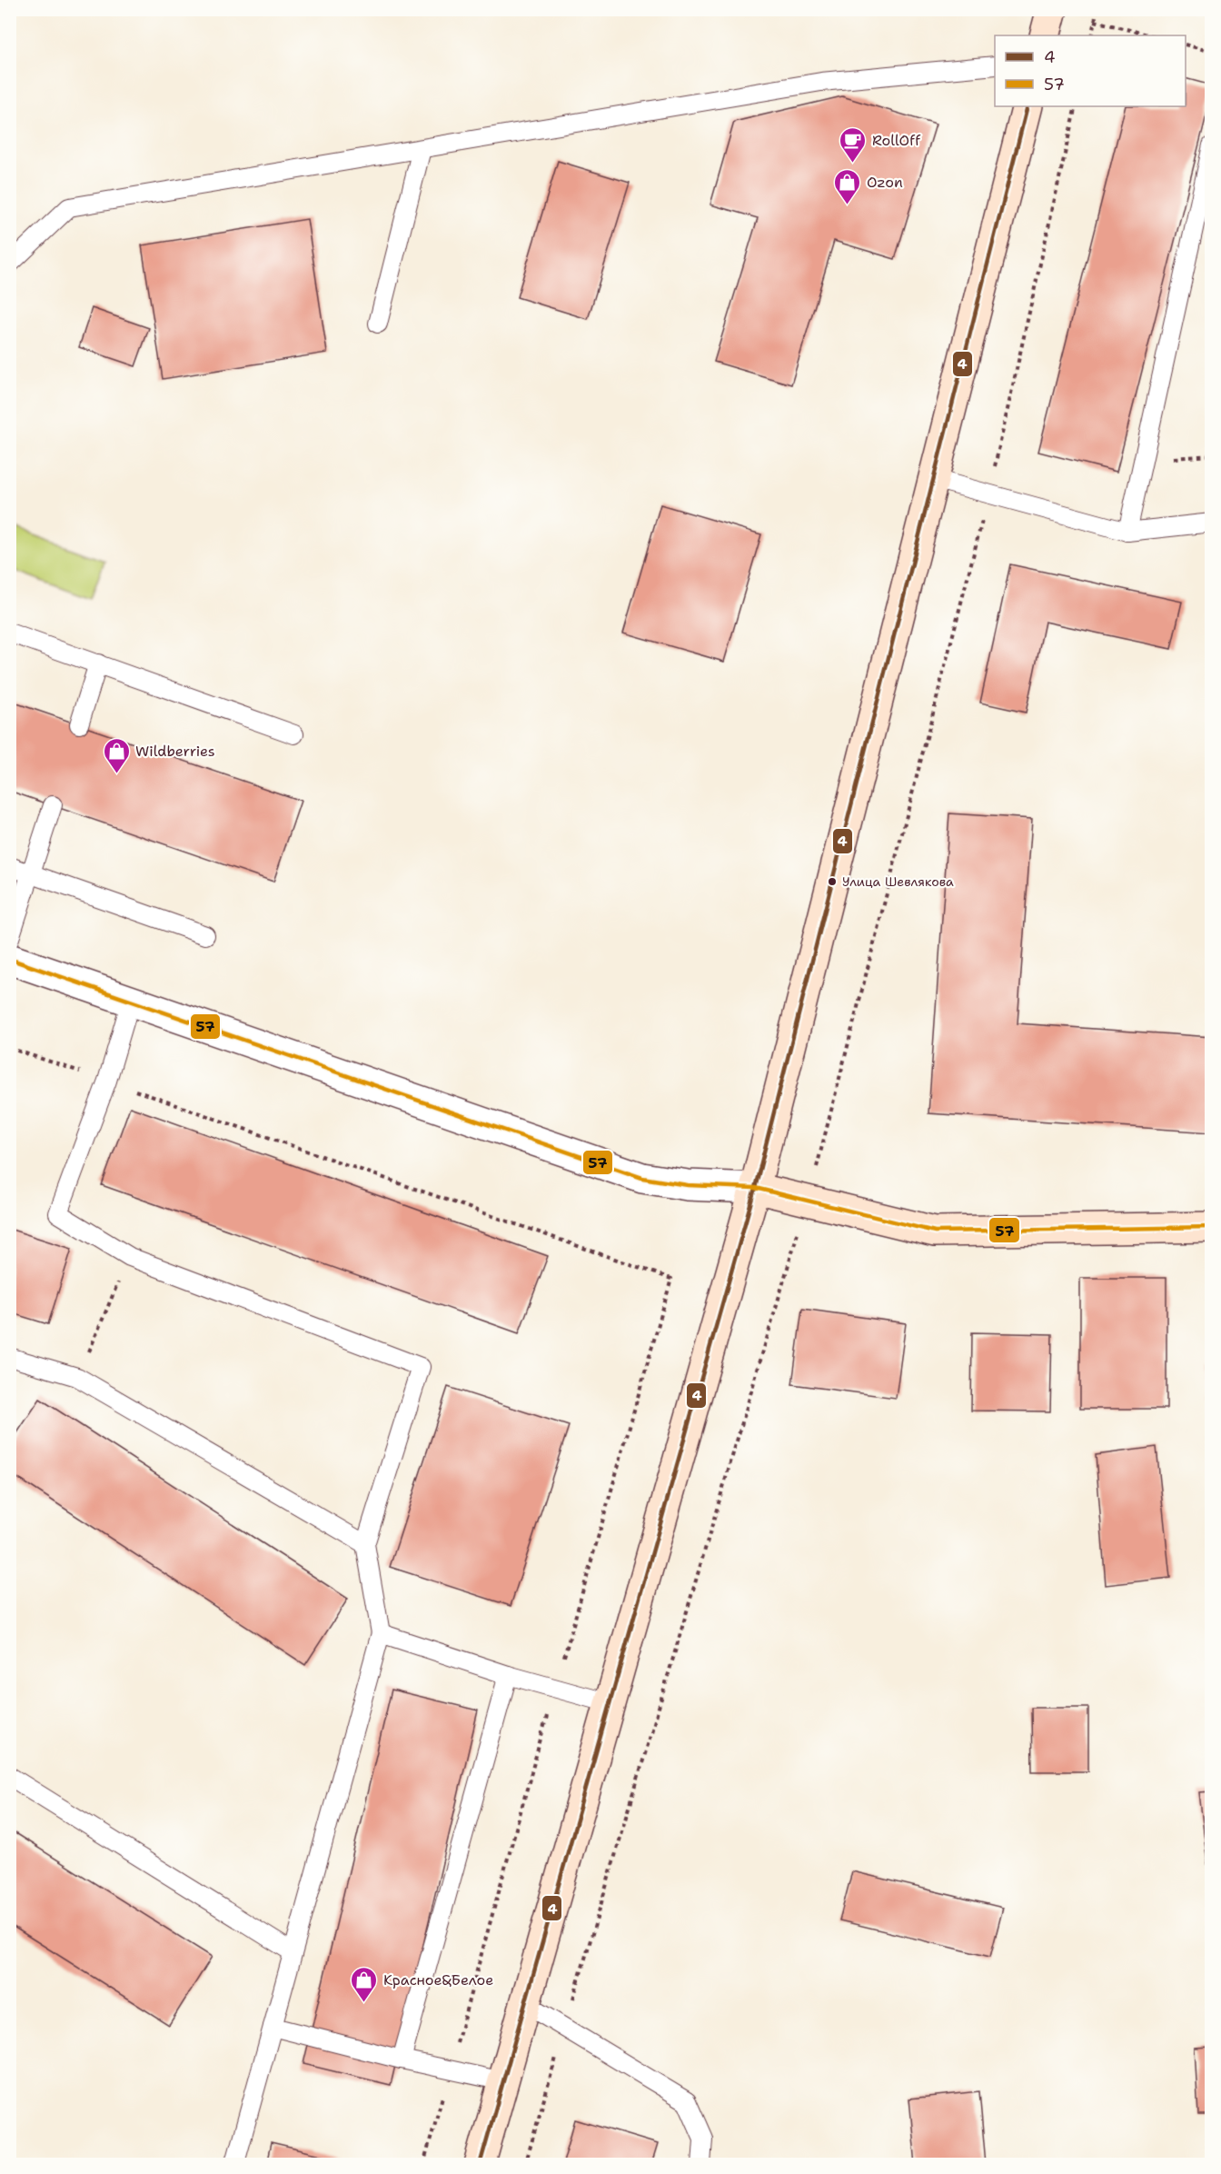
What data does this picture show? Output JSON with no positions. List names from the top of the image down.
{
  "places": {
    "cafe": ["RollOff"],
    "shop": ["Ozon", "Wildberries", "Красное&Белое"],
    "other": ["Улица Шевлякова"]
  },
  "lines": ["transit line 4", "transit line 57"],
  "legend": ["4", "57"]
}
